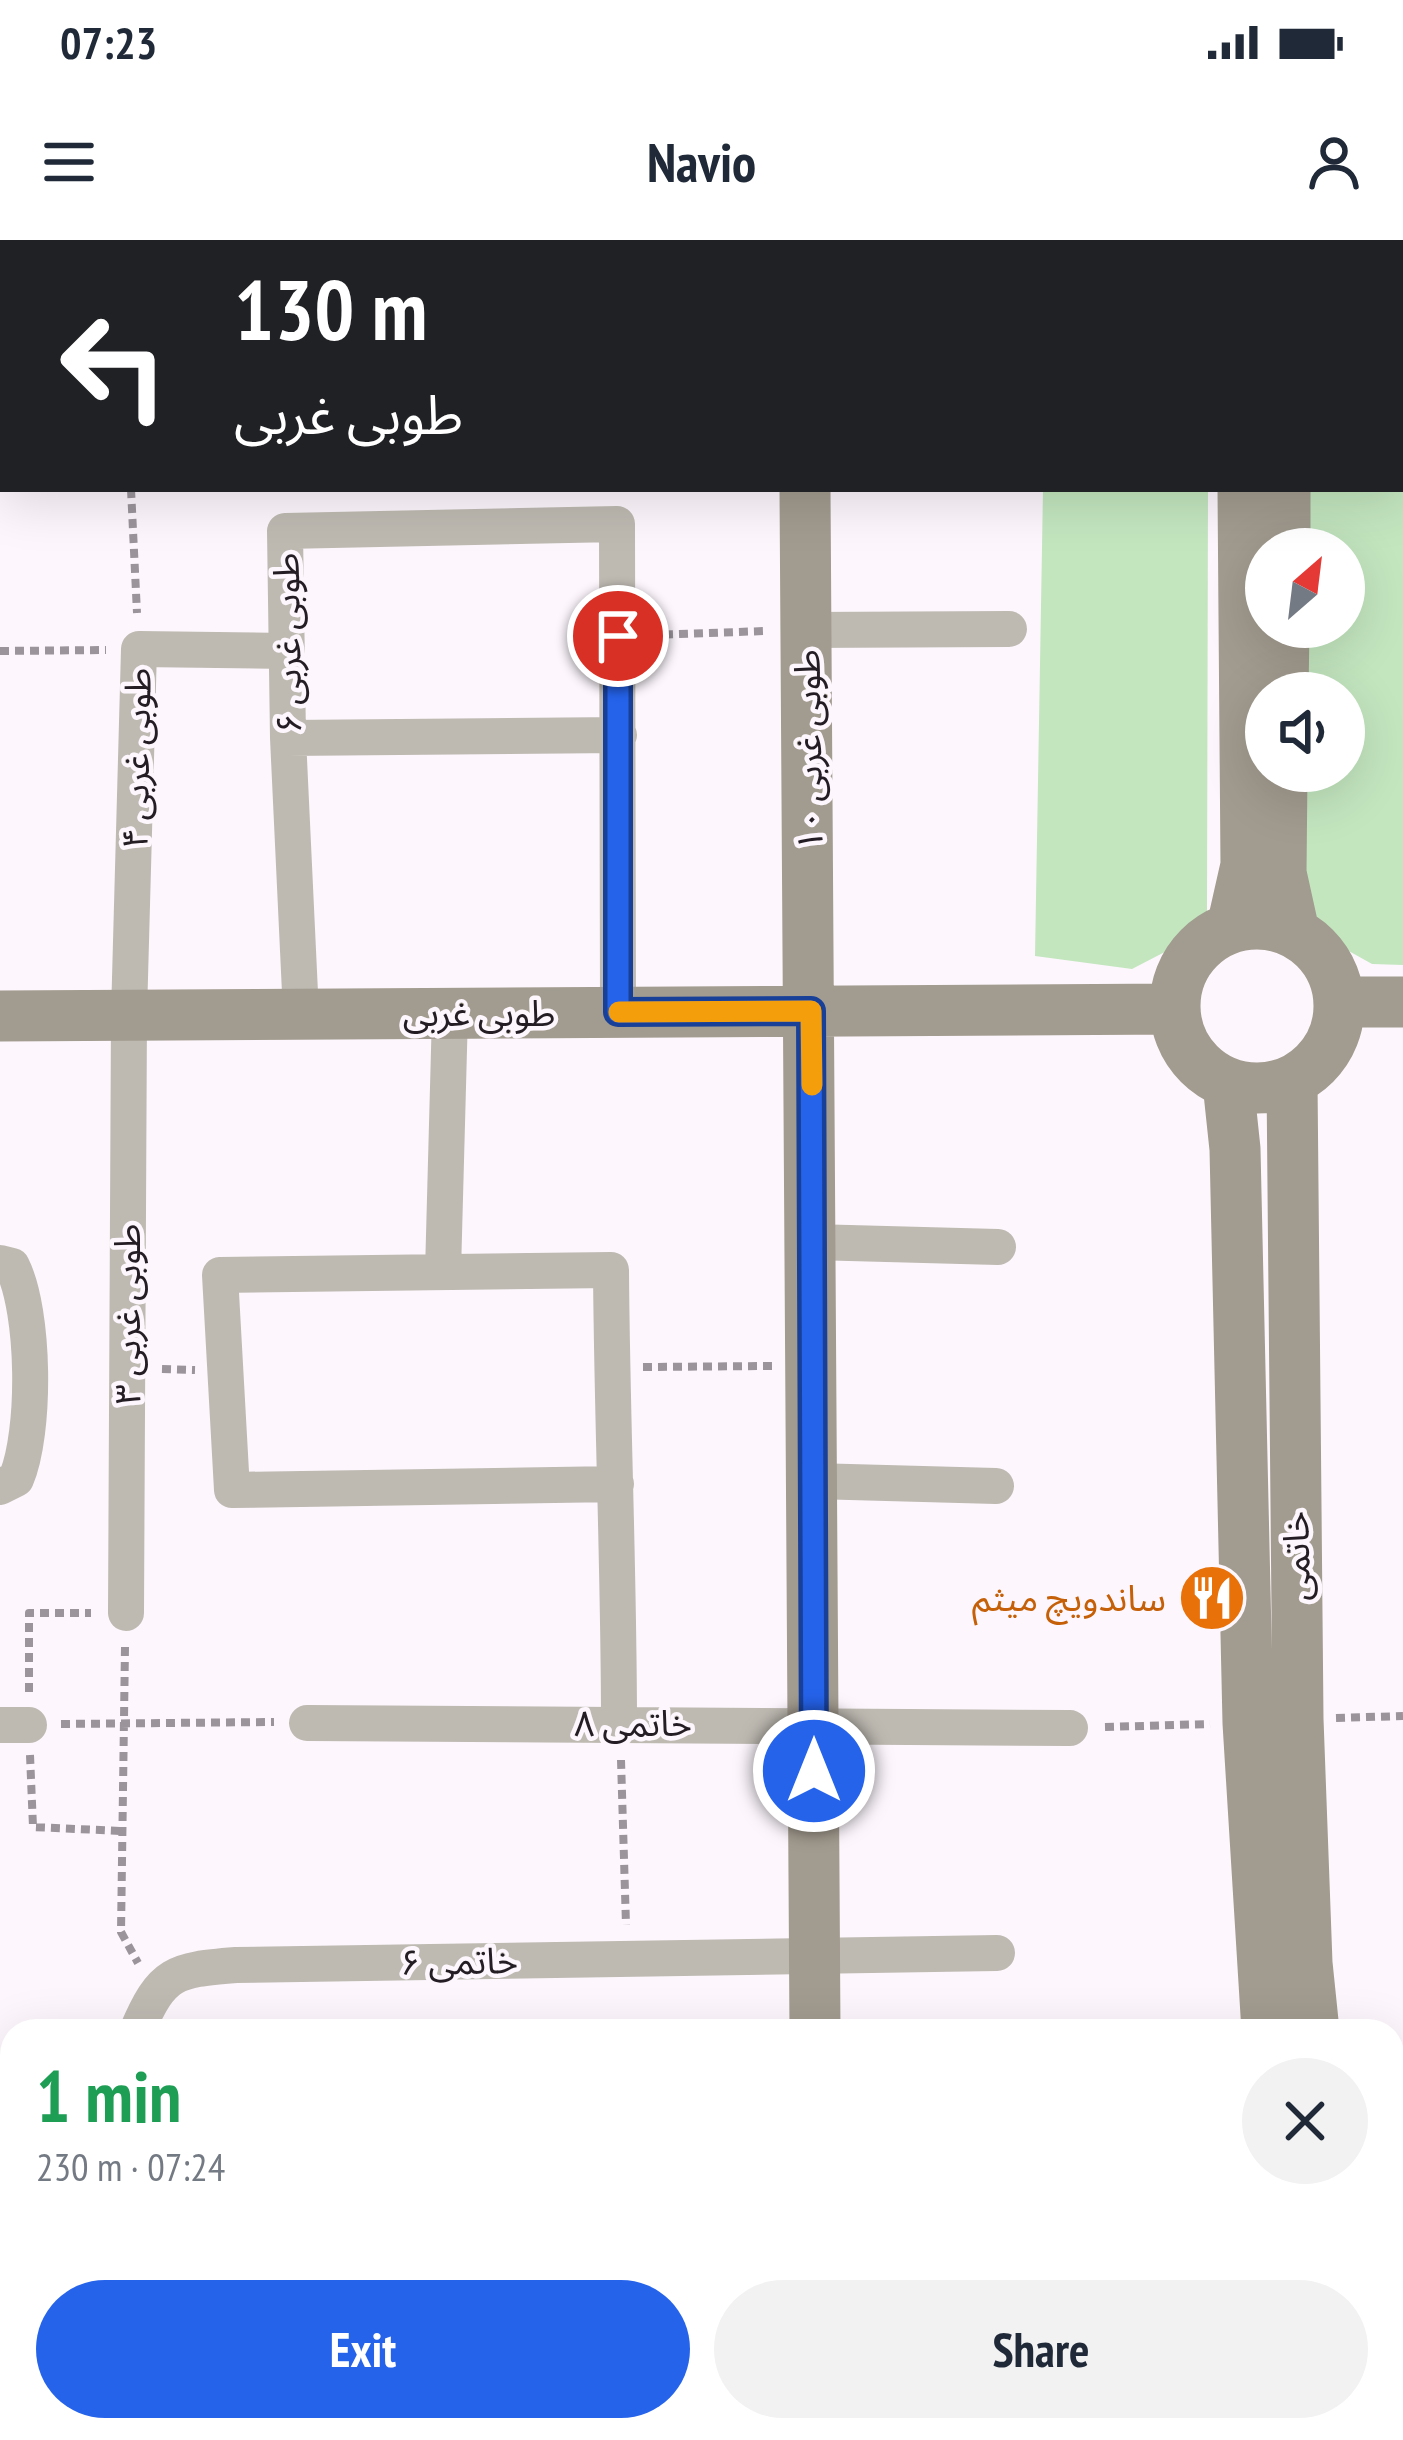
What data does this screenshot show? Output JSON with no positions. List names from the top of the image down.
{
  "streets": {
    "main road": ["طوبی غربی ۱۰", "طوبی غربی", "خاتمی"],
    "street": [
      "طوبی غربی ۶",
      "طوبی غربی ۴",
      "طوبی غربی ۳",
      "خاتمی ۸",
      "خاتمی ۶"
    ]
  },
  "crossings": [
    ["طوبی غربی ۶", "طوبی غربی ۴"],
    ["طوبی غربی ۶", "طوبی غربی"],
    ["طوبی غربی ۱۰", "طوبی غربی"],
    ["طوبی غربی ۱۰", "خاتمی ۸"],
    ["طوبی غربی ۱۰", "خاتمی ۶"],
    ["طوبی غربی ۴", "طوبی غربی"],
    ["طوبی غربی ۴", "طوبی غربی ۳"],
    ["طوبی غربی", "طوبی غربی ۳"],
    ["طوبی غربی", "خاتمی"]
  ],
  "places": {
    "restaurant": ["ساندویچ میثم"]
  },
  "north": "top right",
  "page": {
    "status": "07:23",
    "header": "Navio",
    "turn": ["130 m", "طوبی غربی"],
    "heading": ["1 min", "230 m · 07:24"],
    "buttons": ["Exit", "Share"]
  }
}
